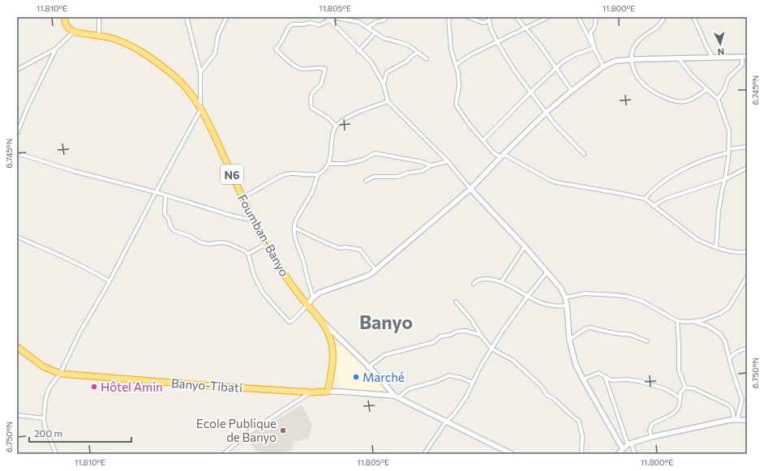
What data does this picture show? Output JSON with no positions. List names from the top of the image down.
{
  "streets": {
    "highway": ["N6", "Foumban-Banyo", "Banyo-Tibati"]
  },
  "crossings": [
    ["Foumban-Banyo", "Banyo-Tibati"]
  ],
  "districts": ["Banyo"],
  "places": ["Marché", "Hôtel Amin", "Ecole Publique de Banyo"],
  "scale_bar": "200 m",
  "north": "bottom",
  "coordinates": [
    "11.810°E",
    "11.805°E",
    "11.800°E",
    "6.745°N",
    "6.750°N"
  ]
}
